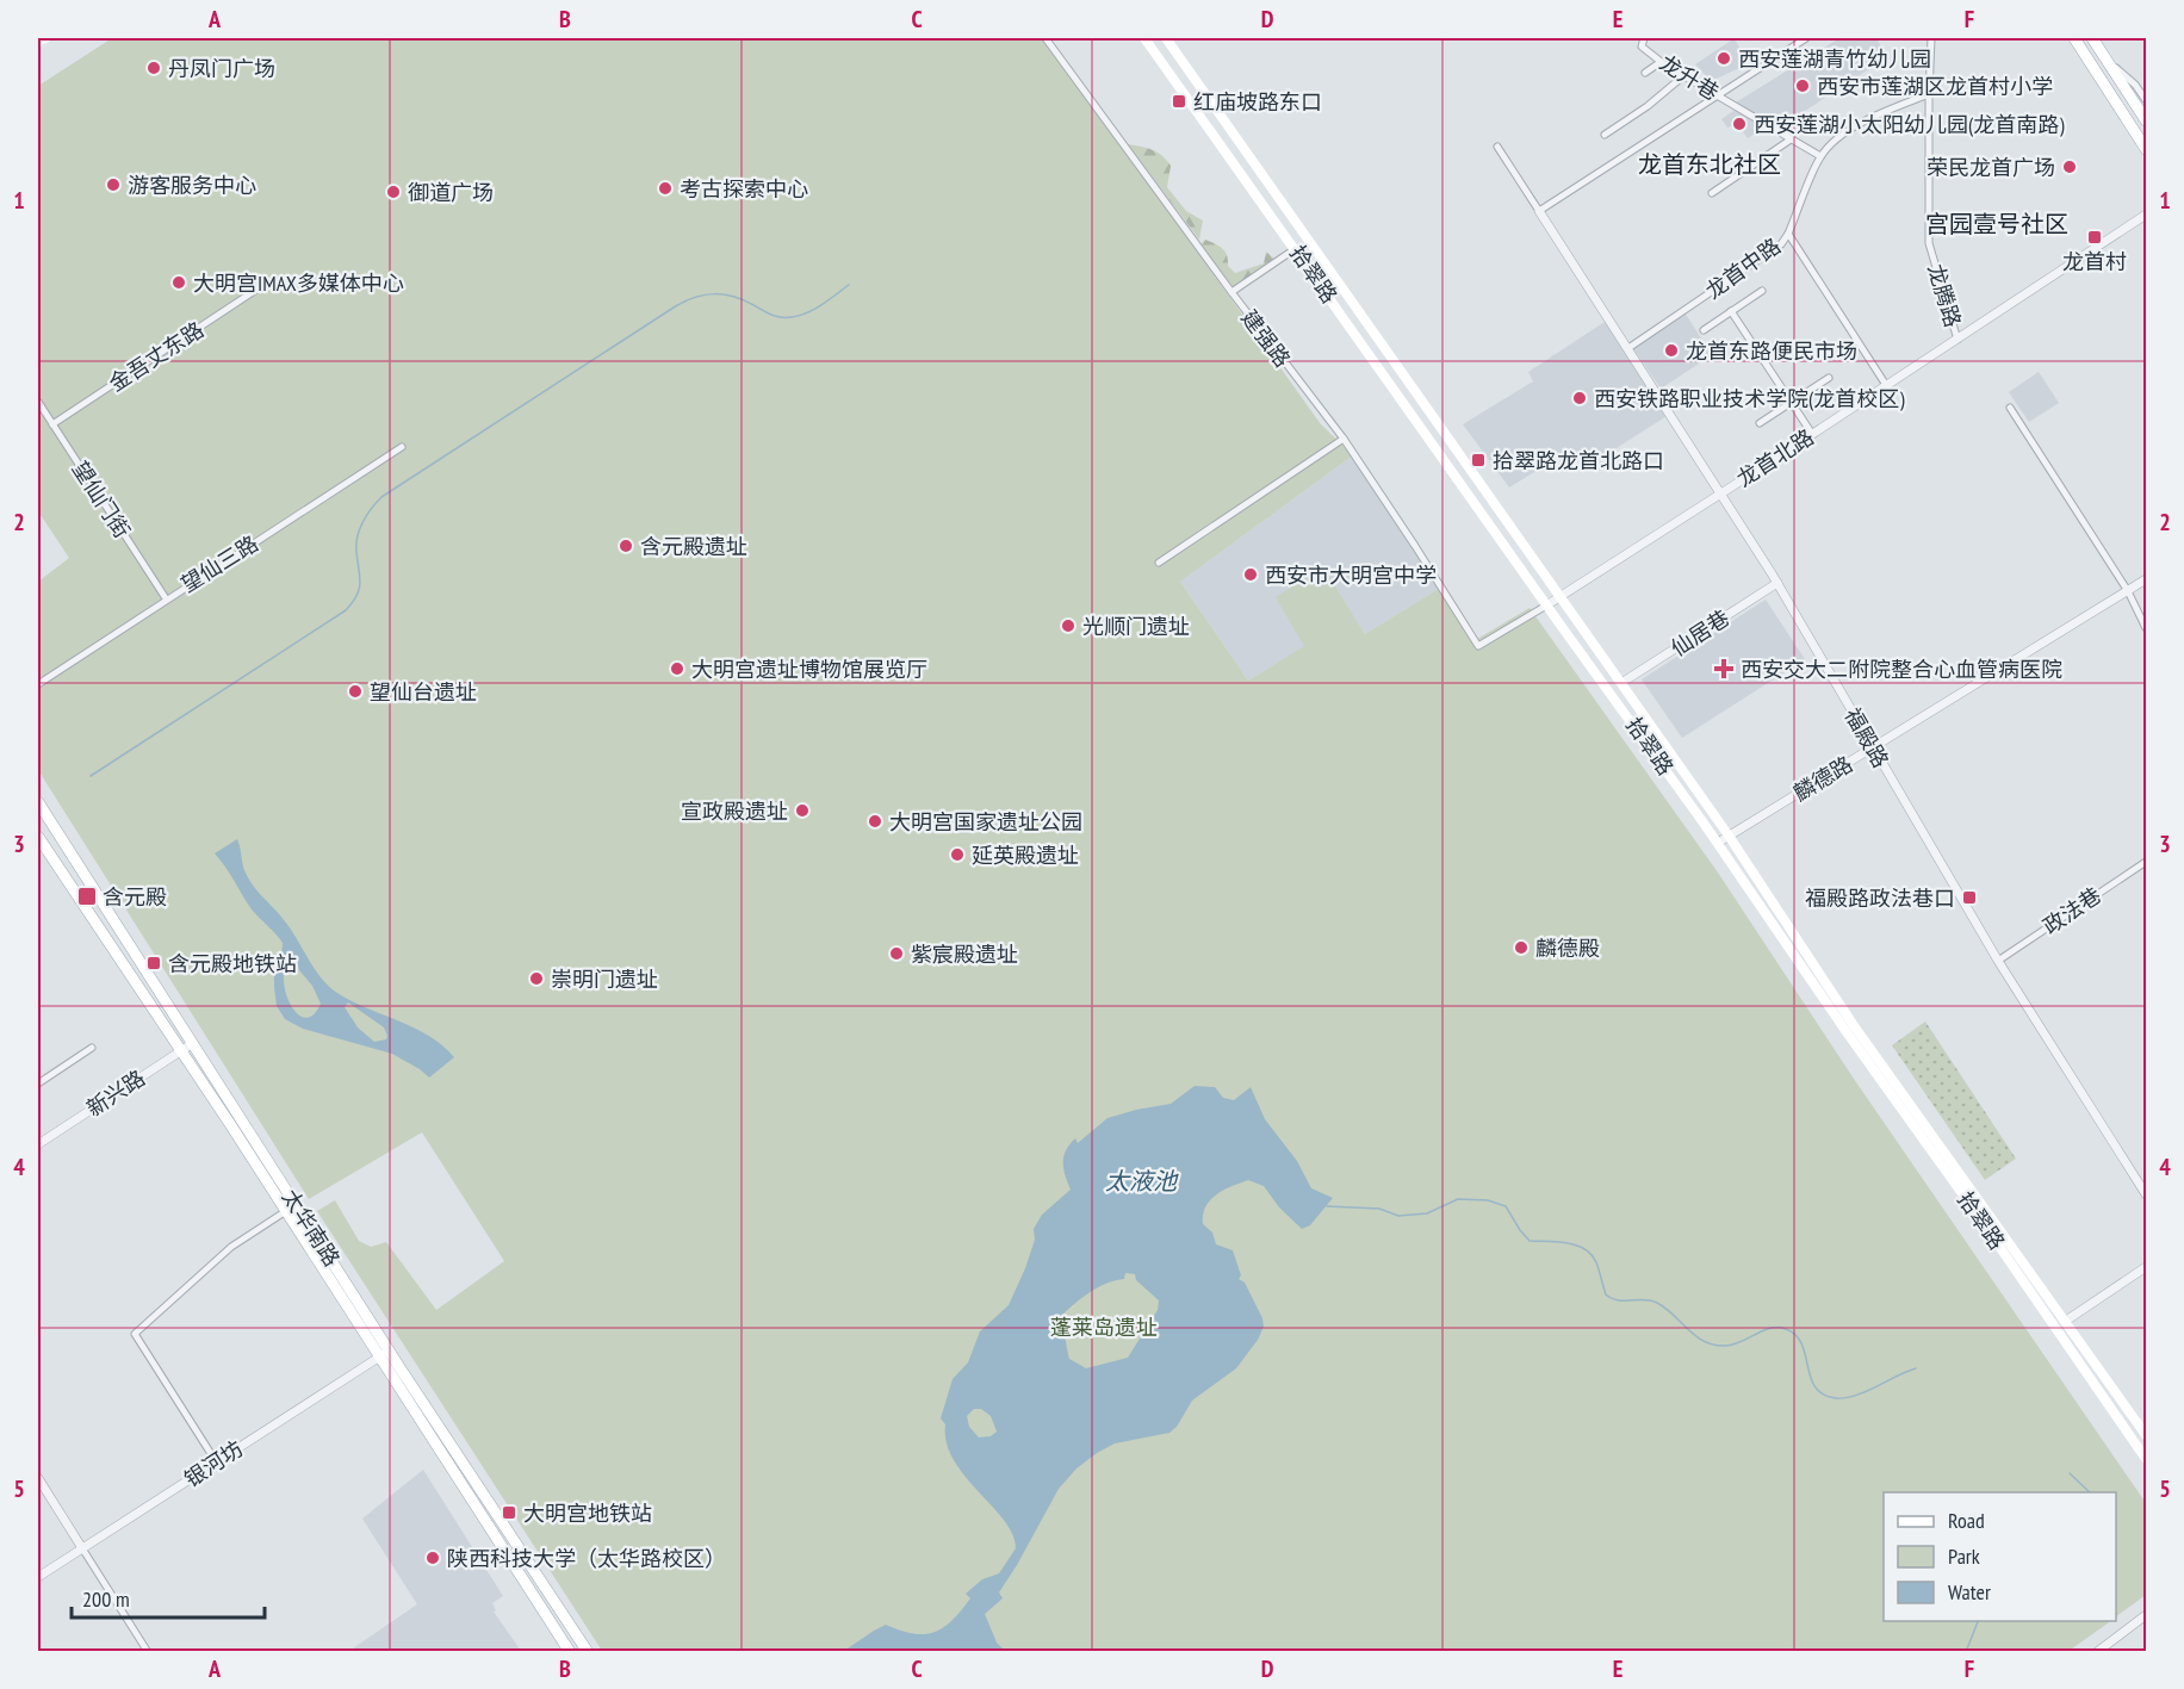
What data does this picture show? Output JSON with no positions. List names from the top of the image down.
{
  "streets": {
    "main road": ["拾翠路", "太华南路"],
    "street": [
      "龙升巷",
      "龙首中路",
      "龙腾路",
      "建强路",
      "金吾丈东路",
      "龙首北路",
      "望仙门街",
      "望仙三路",
      "仙居巷",
      "福殿路",
      "麟德路",
      "政法巷",
      "新兴路",
      "银河坊"
    ]
  },
  "crossings": [
    ["龙升巷", "龙首中路"],
    ["龙首中路", "龙腾路"],
    ["龙首中路", "福殿路"],
    ["拾翠路", "建强路"],
    ["拾翠路", "龙首北路"],
    ["拾翠路", "仙居巷"],
    ["拾翠路", "麟德路"],
    ["龙腾路", "龙首北路"],
    ["建强路", "龙首北路"],
    ["金吾丈东路", "望仙门街"],
    ["龙首北路", "福殿路"],
    ["望仙门街", "望仙三路"],
    ["仙居巷", "福殿路"],
    ["福殿路", "麟德路"],
    ["福殿路", "政法巷"],
    ["新兴路", "太华南路"],
    ["太华南路", "银河坊"]
  ],
  "districts": ["龙首东北社区", "宫园壹号社区"],
  "water": ["太液池"],
  "parks": ["蓬莱岛遗址"],
  "places": {
    "other": [
      "西安莲湖青竹幼儿园",
      "丹凤门广场",
      "西安市莲湖区龙首村小学",
      "西安莲湖小太阳幼儿园(龙首南路)",
      "荣民龙首广场",
      "游客服务中心",
      "考古探索中心",
      "御道广场",
      "大明宫IMAX多媒体中心",
      "龙首东路便民市场",
      "西安铁路职业技术学院(龙首校区)",
      "含元殿遗址",
      "西安市大明宫中学",
      "光顺门遗址",
      "大明宫遗址博物馆展览厅",
      "望仙台遗址",
      "宣政殿遗址",
      "大明宫国家遗址公园",
      "延英殿遗址",
      "麟德殿",
      "紫宸殿遗址",
      "崇明门遗址",
      "陕西科技大学（太华路校区）"
    ],
    "transit": [
      "红庙坡路东口",
      "龙首村",
      "拾翠路龙首北路口",
      "含元殿",
      "福殿路政法巷口",
      "含元殿地铁站",
      "大明宫地铁站"
    ],
    "health": ["西安交大二附院整合心血管病医院"]
  },
  "legend": ["Road", "Park", "Water"],
  "scale_bar": "200 m",
  "grid": {
    "columns": [
      "A",
      "B",
      "C",
      "D",
      "E",
      "F"
    ],
    "rows": [
      "1",
      "2",
      "3",
      "4",
      "5"
    ]
  }
}
